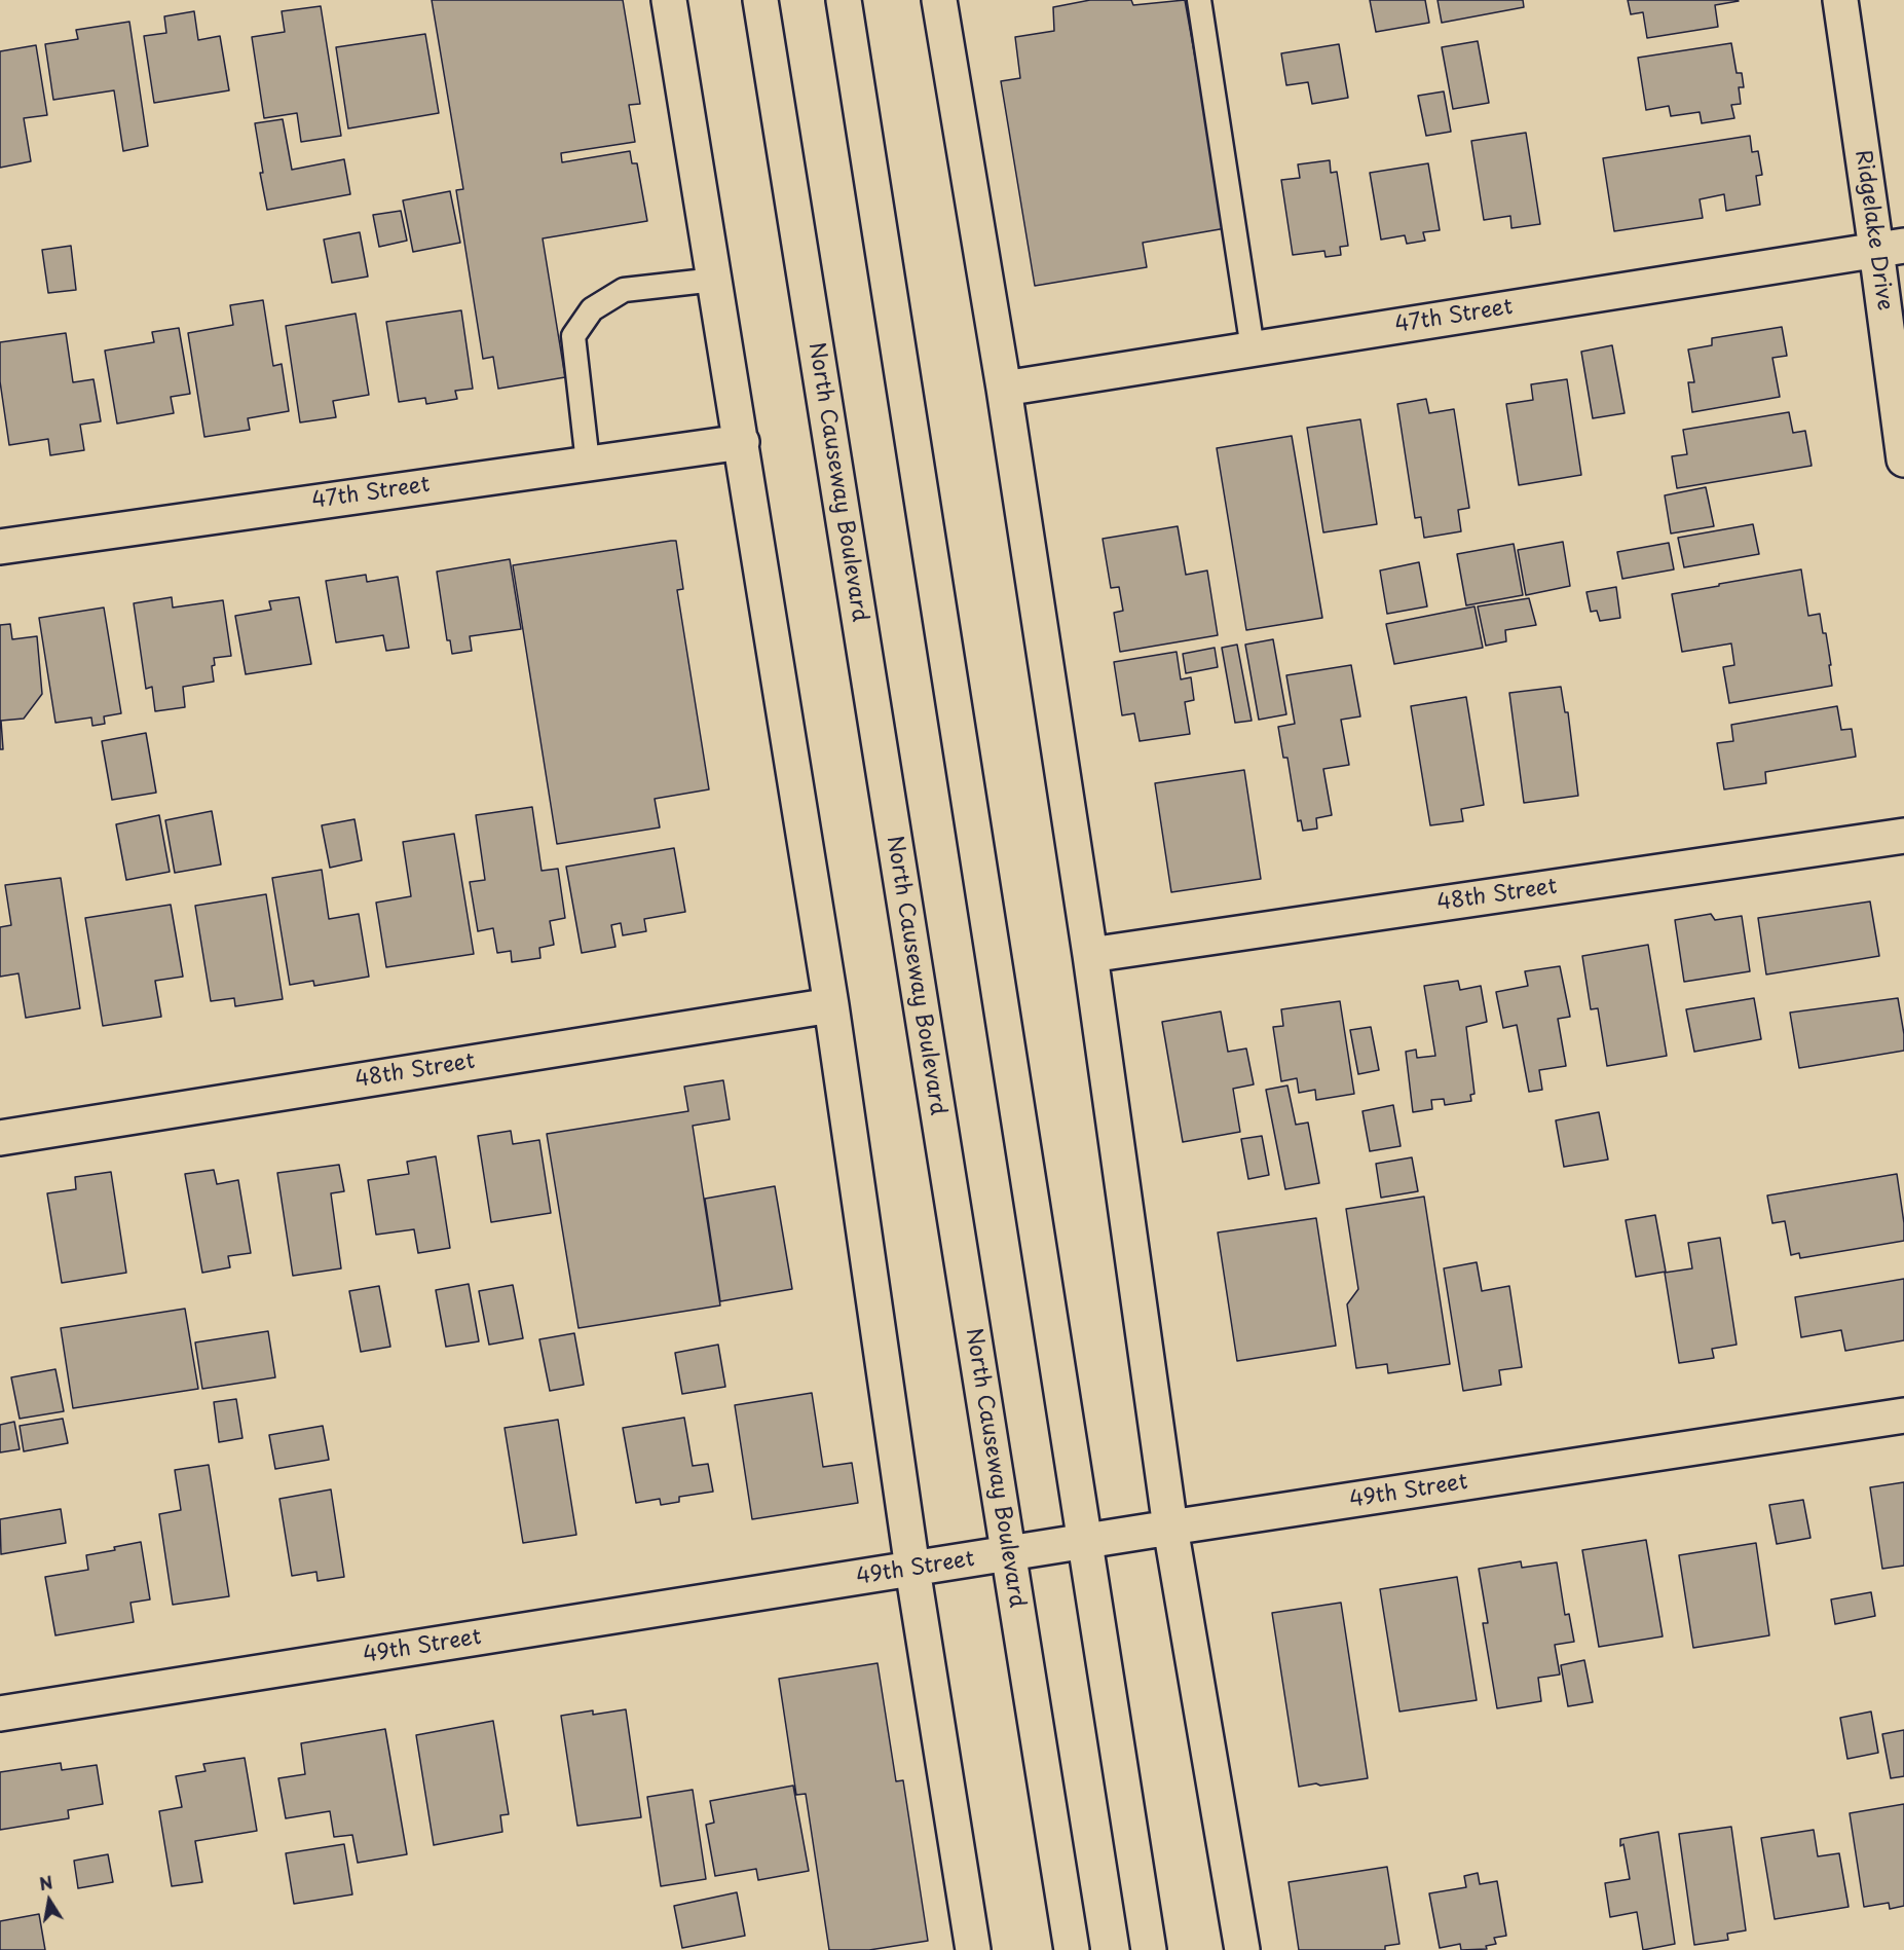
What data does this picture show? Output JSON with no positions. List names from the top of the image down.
{
  "streets": {
    "main road": [
      "Ridgelake Drive",
      "47th Street",
      "North Causeway Boulevard",
      "48th Street",
      "49th Street"
    ]
  },
  "crossings": [
    ["Ridgelake Drive", "47th Street"],
    ["North Causeway Boulevard", "49th Street"]
  ],
  "north": "top"
}
